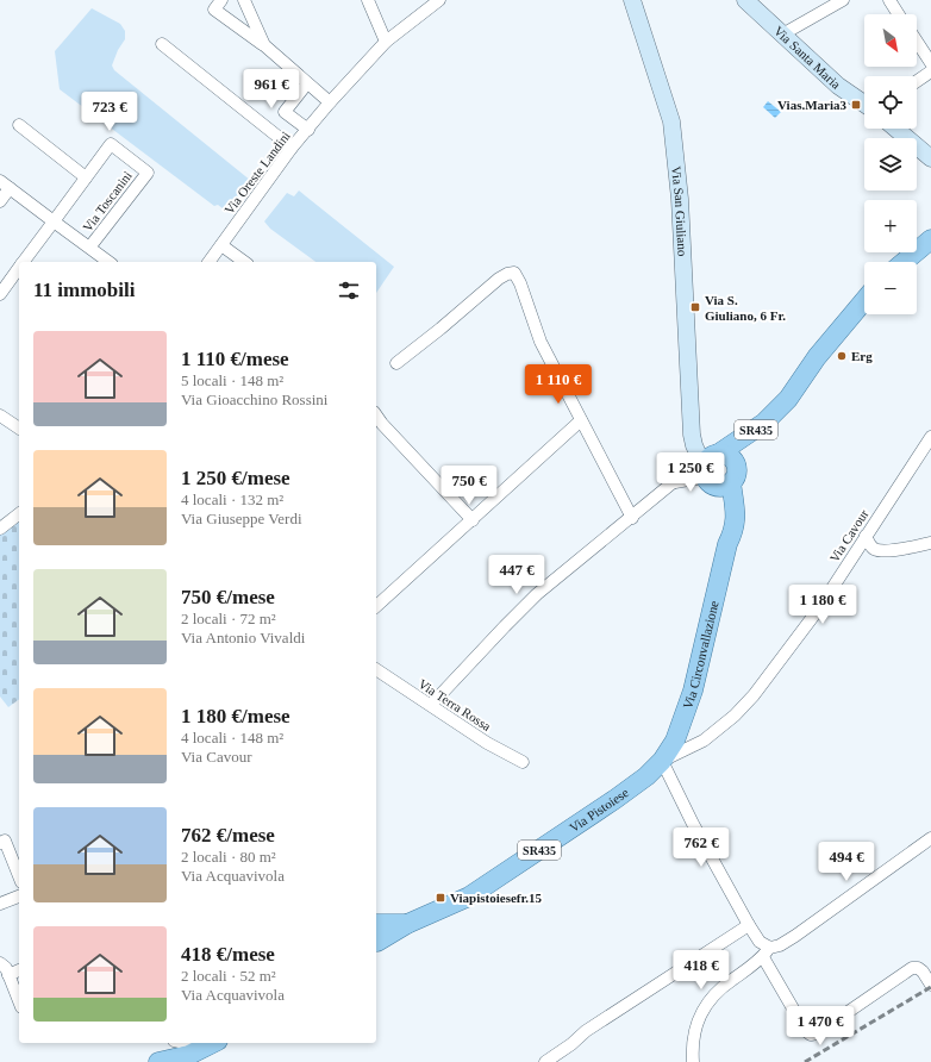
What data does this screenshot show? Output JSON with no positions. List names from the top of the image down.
{
  "streets": {
    "main road": [
      "Via Santa Maria",
      "Via San Giuliano",
      "SR435",
      "Via Circonvallazione",
      "Via Pistoiese"
    ],
    "street": [
      "Via Oreste Landini",
      "Via Toscanini",
      "Via Cavour",
      "Via Terra Rossa"
    ]
  },
  "crossings": [
    ["Via San Giuliano", "SR435"],
    ["Via San Giuliano", "Via Circonvallazione"],
    ["SR435", "Via Circonvallazione"],
    ["Via Cavour", "Via Circonvallazione"],
    ["Via Cavour", "Via Pistoiese"],
    ["Via Circonvallazione", "Via Pistoiese"]
  ],
  "places": {
    "transit": ["Vias.Maria3", "Via S. Giuliano, 6 Fr.", "Viapistoiesefr.15"],
    "other": ["Erg"]
  },
  "north": "bottom right",
  "page": {
    "map_buttons": ["+", "−"],
    "price": [
      "961 €",
      "723 €",
      "1 110 €",
      "1 250 €",
      "750 €",
      "447 €",
      "1 180 €",
      "762 €",
      "494 €",
      "418 €",
      "1 470 €"
    ],
    "heading": "11 immobili",
    "list": [
      {
        "name": "1 110 €/mese",
        "note": "5 locali · 148 m² · Via Gioacchino Rossini"
      },
      {
        "name": "1 250 €/mese",
        "note": "4 locali · 132 m² · Via Giuseppe Verdi"
      },
      {
        "name": "750 €/mese",
        "note": "2 locali · 72 m² · Via Antonio Vivaldi"
      },
      {
        "name": "1 180 €/mese",
        "note": "4 locali · 148 m² · Via Cavour"
      },
      {
        "name": "762 €/mese",
        "note": "2 locali · 80 m² · Via Acquavivola"
      },
      {
        "name": "418 €/mese",
        "note": "2 locali · 52 m² · Via Acquavivola"
      }
    ]
  }
}
